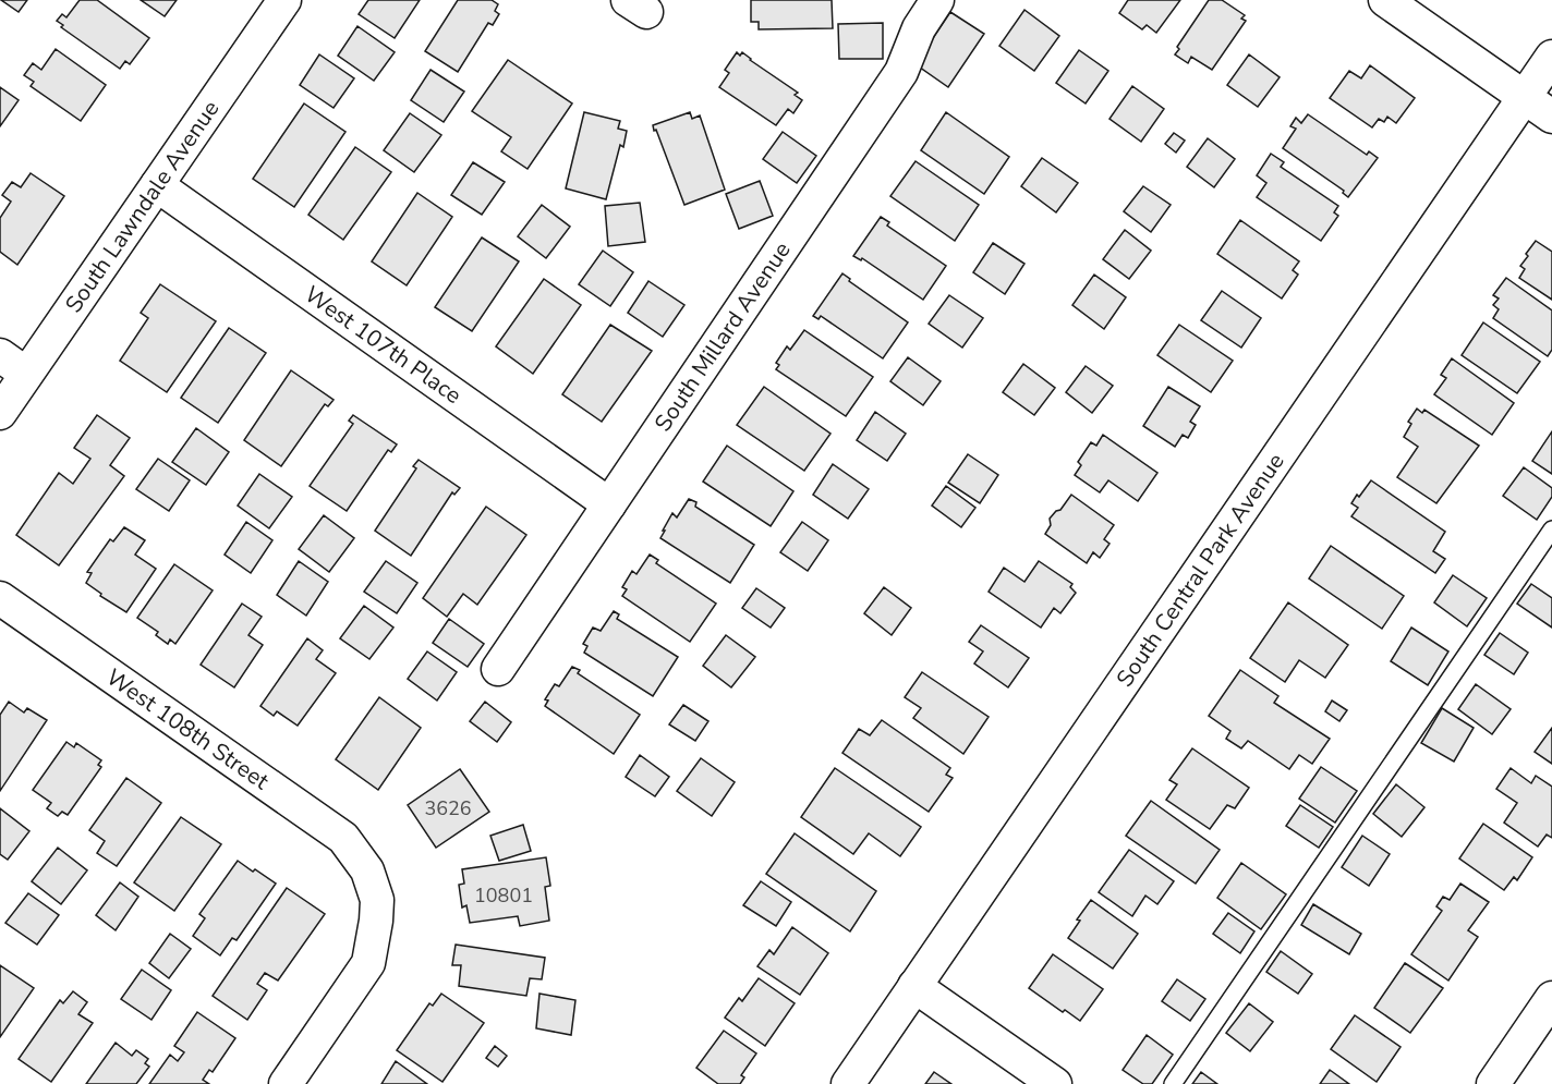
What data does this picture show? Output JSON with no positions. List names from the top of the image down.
{
  "streets": {
    "street": [
      "South Lawndale Avenue",
      "South Millard Avenue",
      "West 107th Place",
      "South Central Park Avenue",
      "West 108th Street"
    ]
  },
  "crossings": [
    ["South Lawndale Avenue", "West 107th Place"],
    ["South Millard Avenue", "West 107th Place"]
  ],
  "house_numbers": ["3626", "10801"]
}
